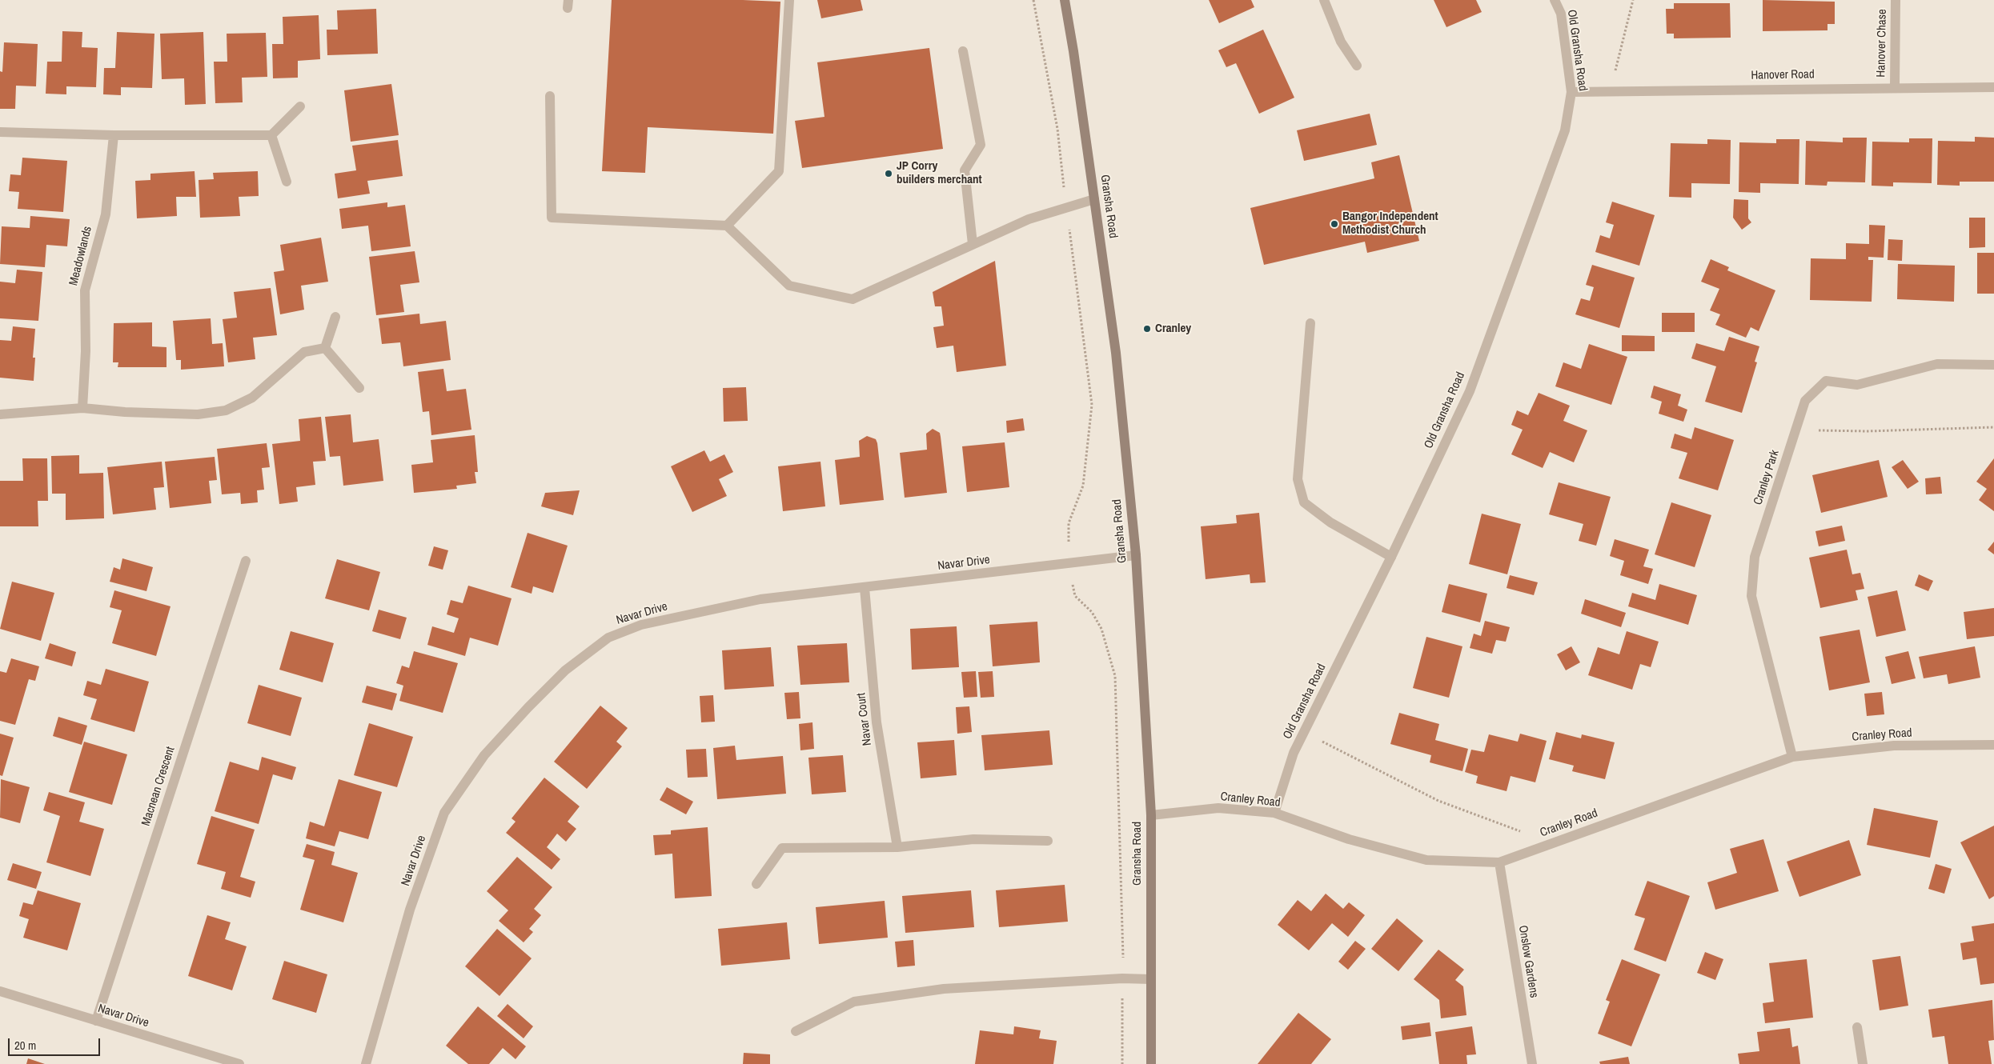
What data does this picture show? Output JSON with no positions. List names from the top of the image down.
{
  "streets": {
    "street": [
      "Hanover Chase",
      "Old Gransha Road",
      "Hanover Road",
      "Gransha Road",
      "Meadowlands",
      "Cranley Park",
      "Navar Drive",
      "Navar Court",
      "Cranley Road",
      "Macnean Crescent",
      "Onslow Gardens"
    ]
  },
  "crossings": [
    ["Hanover Chase", "Hanover Road"],
    ["Old Gransha Road", "Hanover Road"],
    ["Old Gransha Road", "Cranley Road"],
    ["Gransha Road", "Navar Drive"],
    ["Gransha Road", "Cranley Road"],
    ["Cranley Park", "Cranley Road"],
    ["Navar Drive", "Navar Court"],
    ["Navar Drive", "Macnean Crescent"],
    ["Cranley Road", "Onslow Gardens"]
  ],
  "places": ["JP Corry builders merchant", "Bangor Independent Methodist Church", "Cranley"],
  "scale_bar": "20 m"
}
